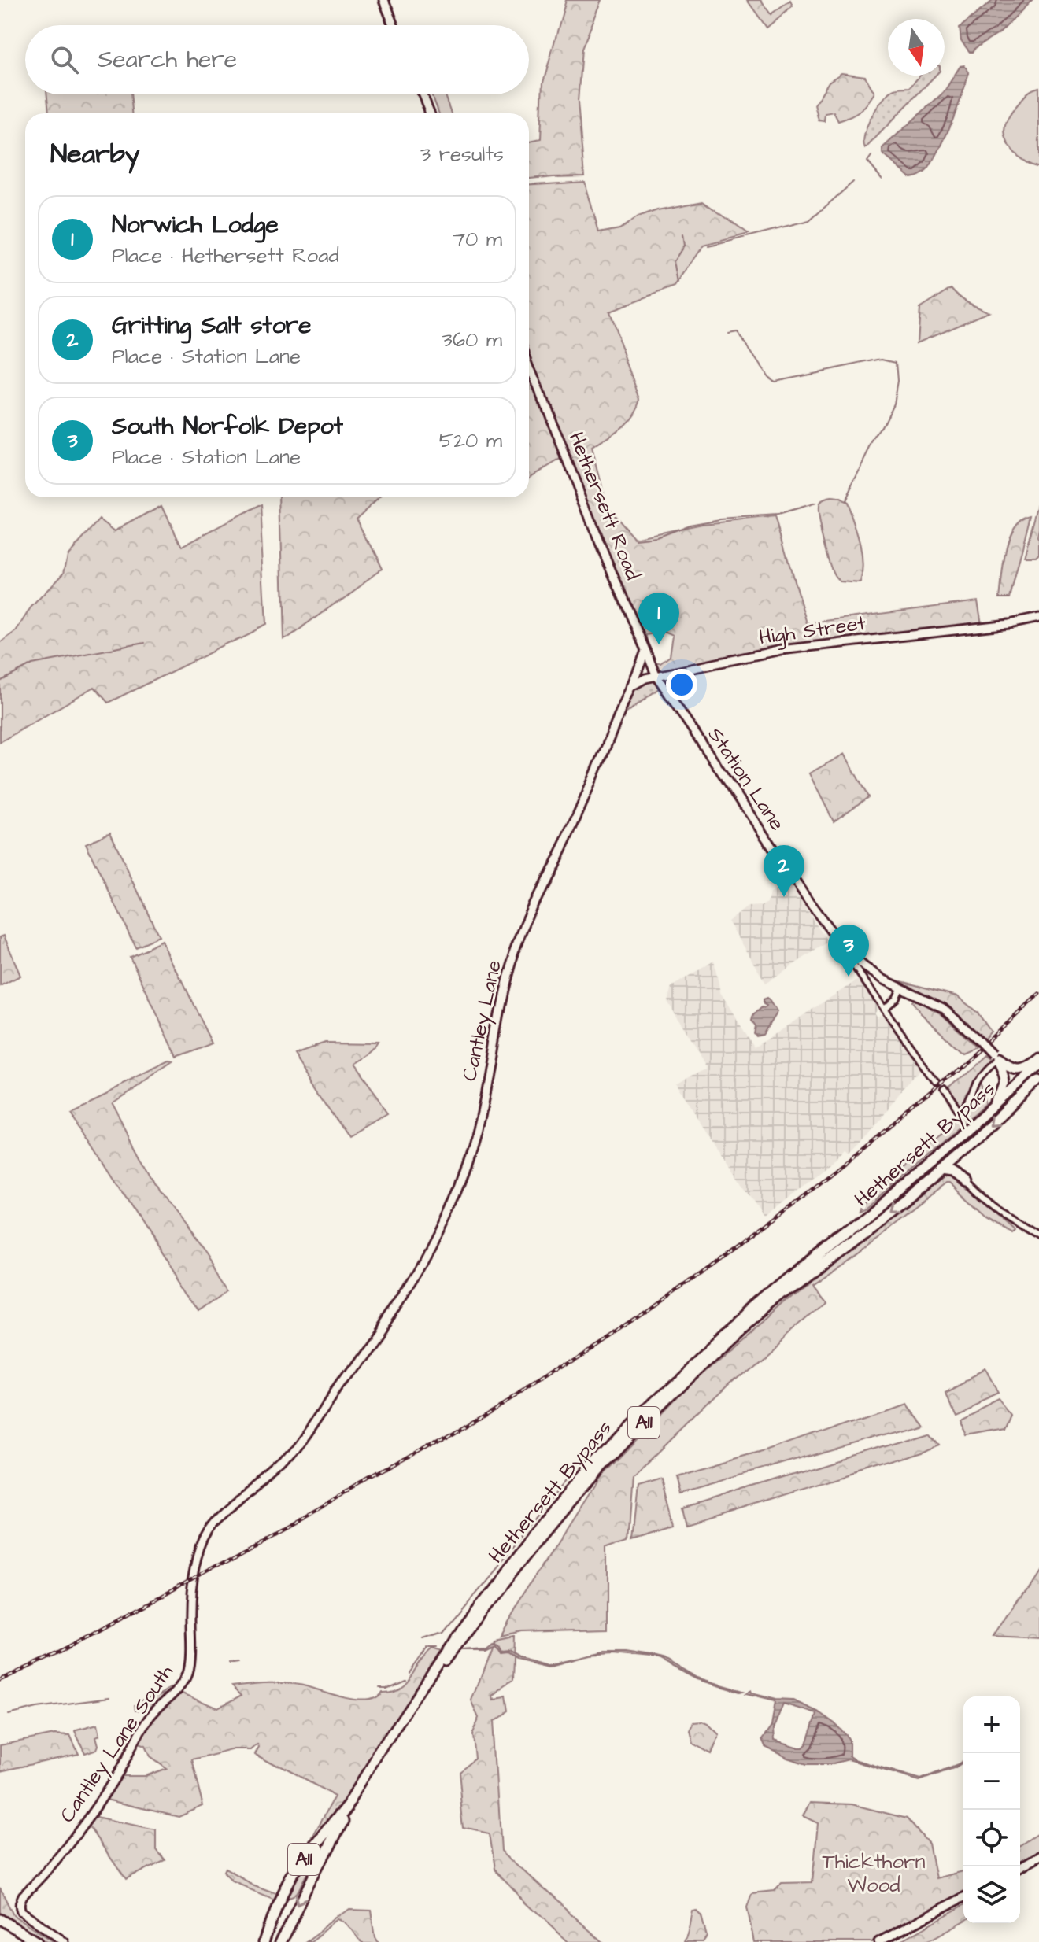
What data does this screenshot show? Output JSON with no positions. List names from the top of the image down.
{
  "streets": {
    "highway": ["Hethersett Bypass", "A11"],
    "street": [
      "Hethersett Road",
      "High Street",
      "Station Lane",
      "Cantley Lane",
      "Cantley Lane South"
    ]
  },
  "crossings": [
    ["Hethersett Road", "High Street"],
    ["Hethersett Road", "Station Lane"],
    ["Hethersett Road", "Cantley Lane"],
    ["High Street", "Station Lane"],
    ["Station Lane", "A11"],
    ["Cantley Lane", "Cantley Lane South"],
    ["Hethersett Bypass", "A11"]
  ],
  "parks": ["Thickthorn Wood"],
  "north": "bottom",
  "page": {
    "search": "Search here",
    "heading": ["Nearby", "3 results"],
    "list": [
      {
        "mark": "1",
        "name": "Norwich Lodge",
        "note": "Place · Hethersett Road",
        "value": "70 m"
      },
      {
        "mark": "2",
        "name": "Gritting Salt store",
        "note": "Place · Station Lane",
        "value": "360 m"
      },
      {
        "mark": "3",
        "name": "South Norfolk Depot",
        "note": "Place · Station Lane",
        "value": "520 m"
      }
    ],
    "pins": ["1", "2", "3"],
    "map_buttons": ["+", "−"]
  }
}
